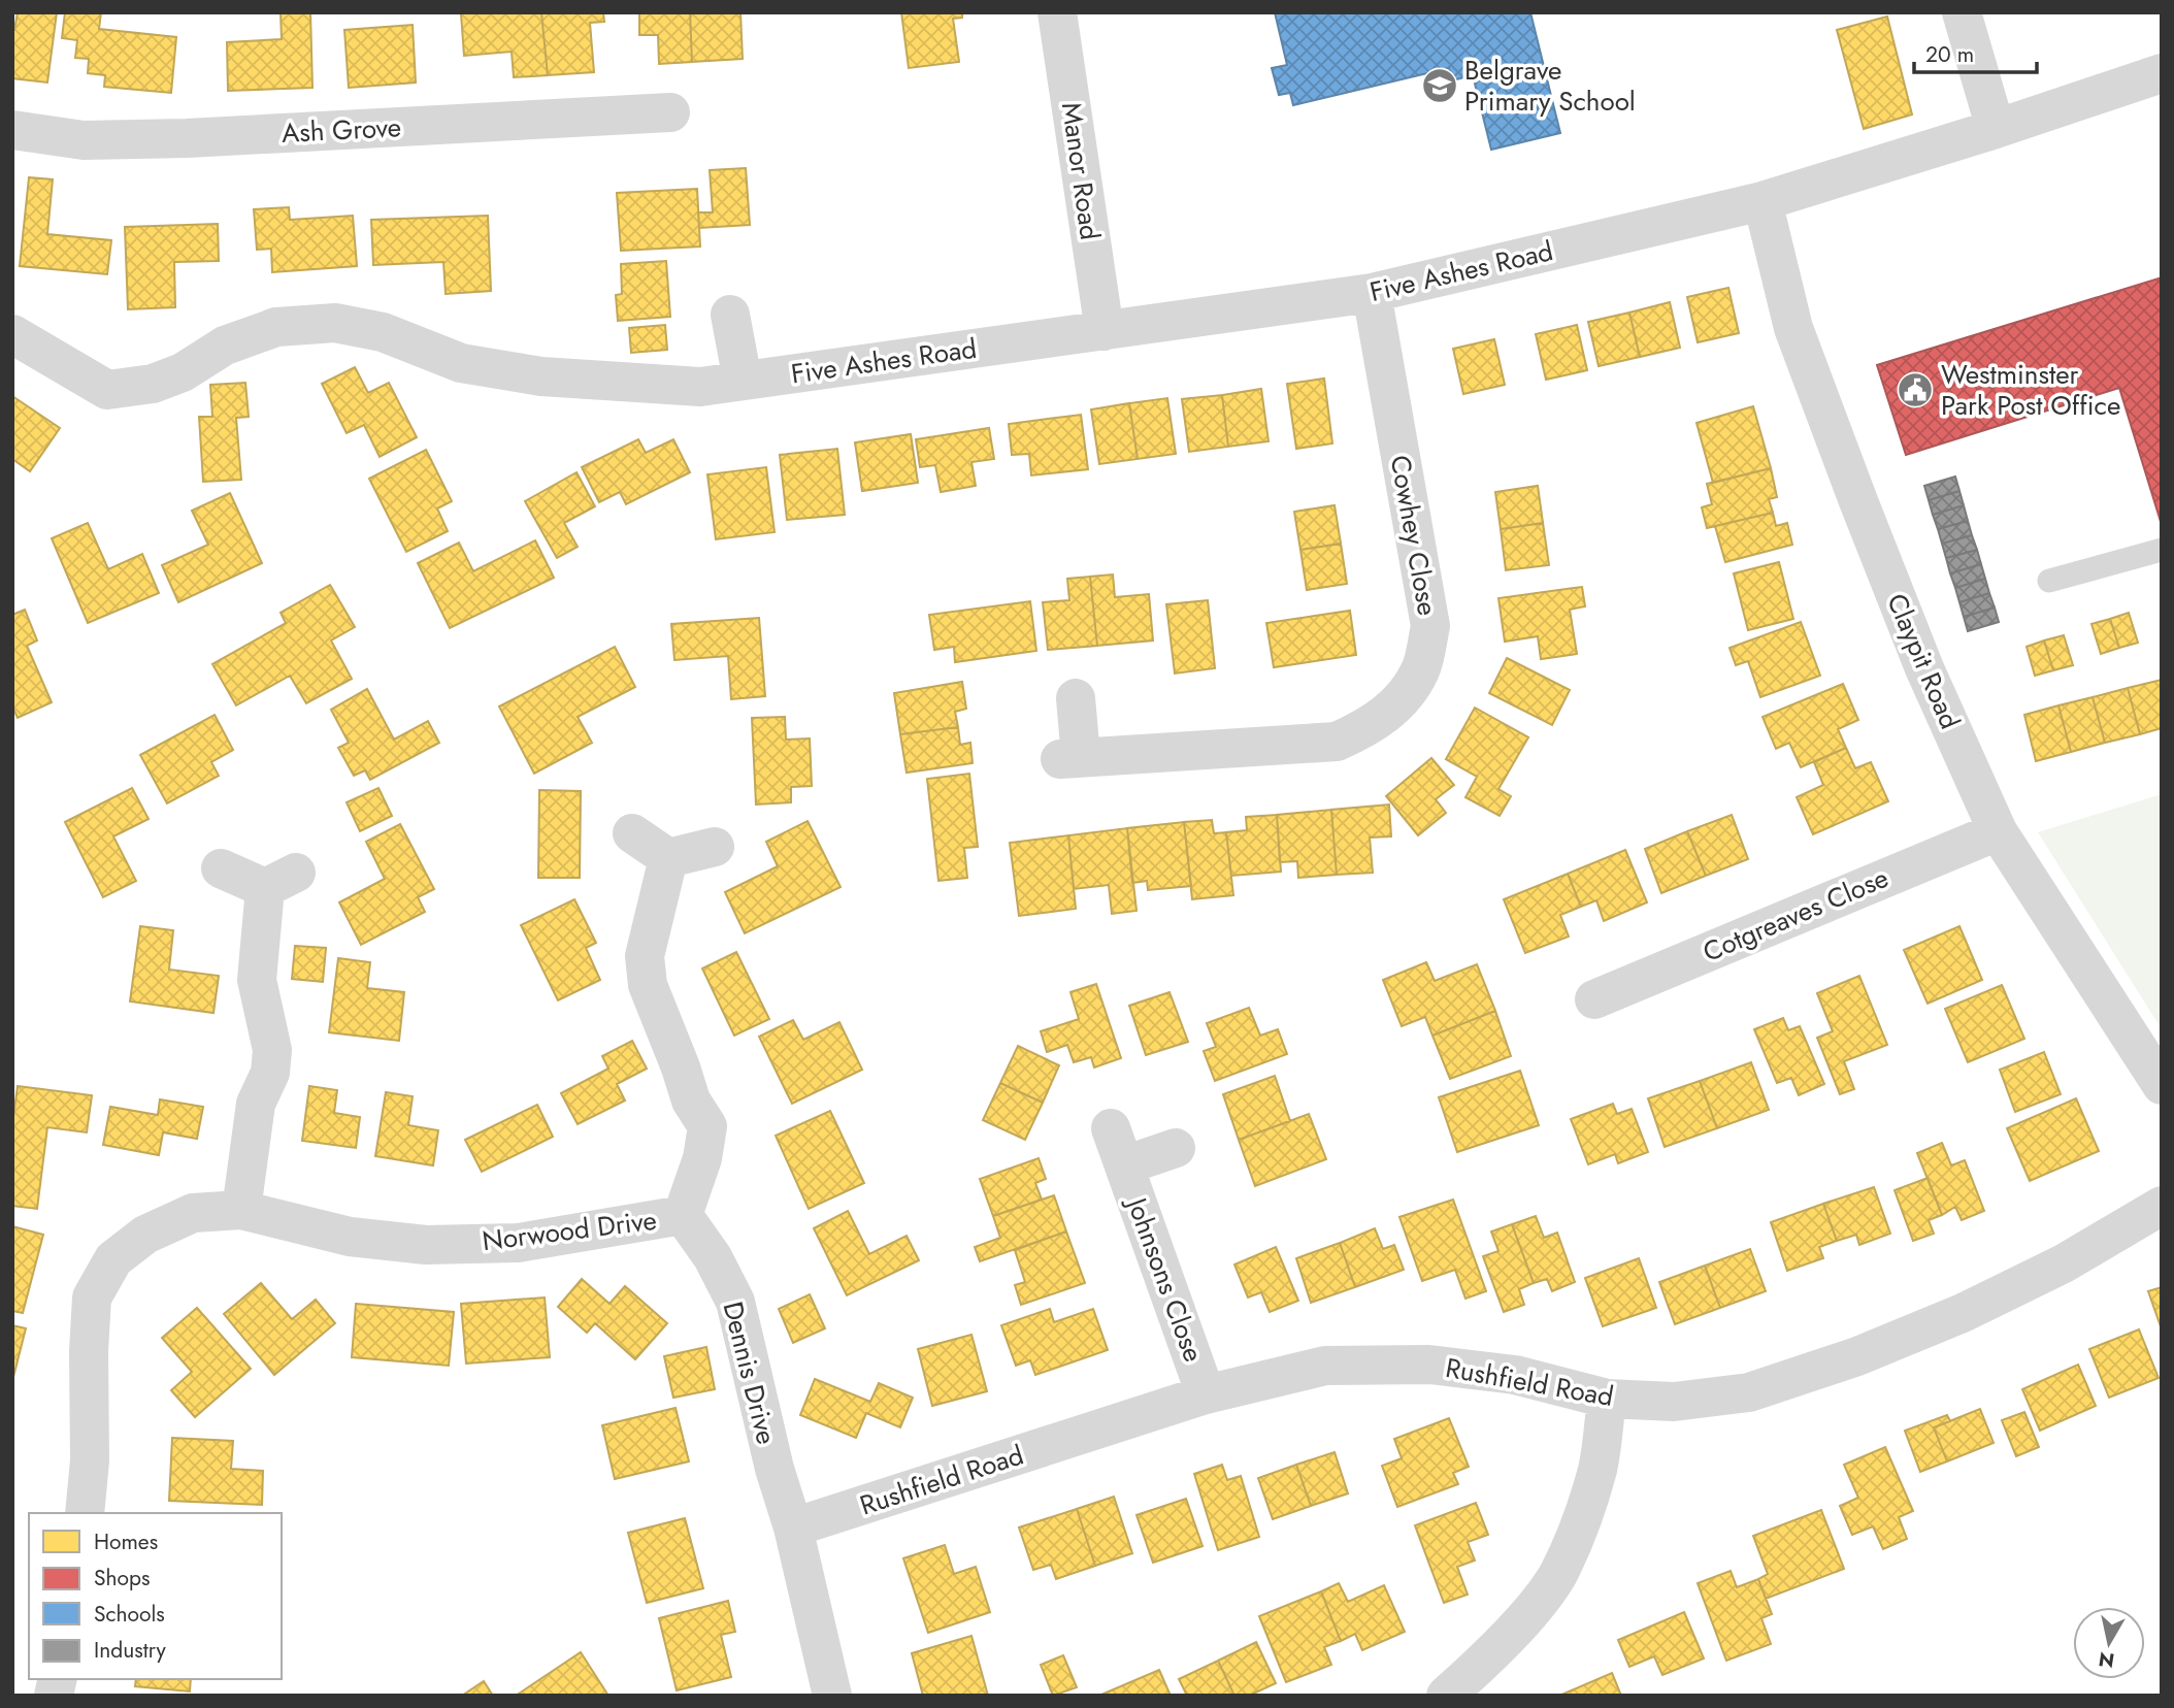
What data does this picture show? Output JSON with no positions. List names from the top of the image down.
{
  "streets": {
    "street": [
      "Ash Grove",
      "Manor Road",
      "Five Ashes Road",
      "Cowhey Close",
      "Claypit Road",
      "Cotgreaves Close",
      "Norwood Drive",
      "Johnsons Close",
      "Dennis Drive",
      "Rushfield Road"
    ]
  },
  "crossings": [
    ["Manor Road", "Five Ashes Road"],
    ["Five Ashes Road", "Cowhey Close"],
    ["Five Ashes Road", "Claypit Road"],
    ["Claypit Road", "Cotgreaves Close"],
    ["Norwood Drive", "Dennis Drive"],
    ["Johnsons Close", "Rushfield Road"],
    ["Dennis Drive", "Rushfield Road"]
  ],
  "places": {
    "school or university": ["Belgrave Primary School"],
    "public building": ["Westminster Park Post Office"]
  },
  "legend": [
    "Homes",
    "Shops",
    "Schools",
    "Industry"
  ],
  "scale_bar": "20 m",
  "north": "bottom"
}
